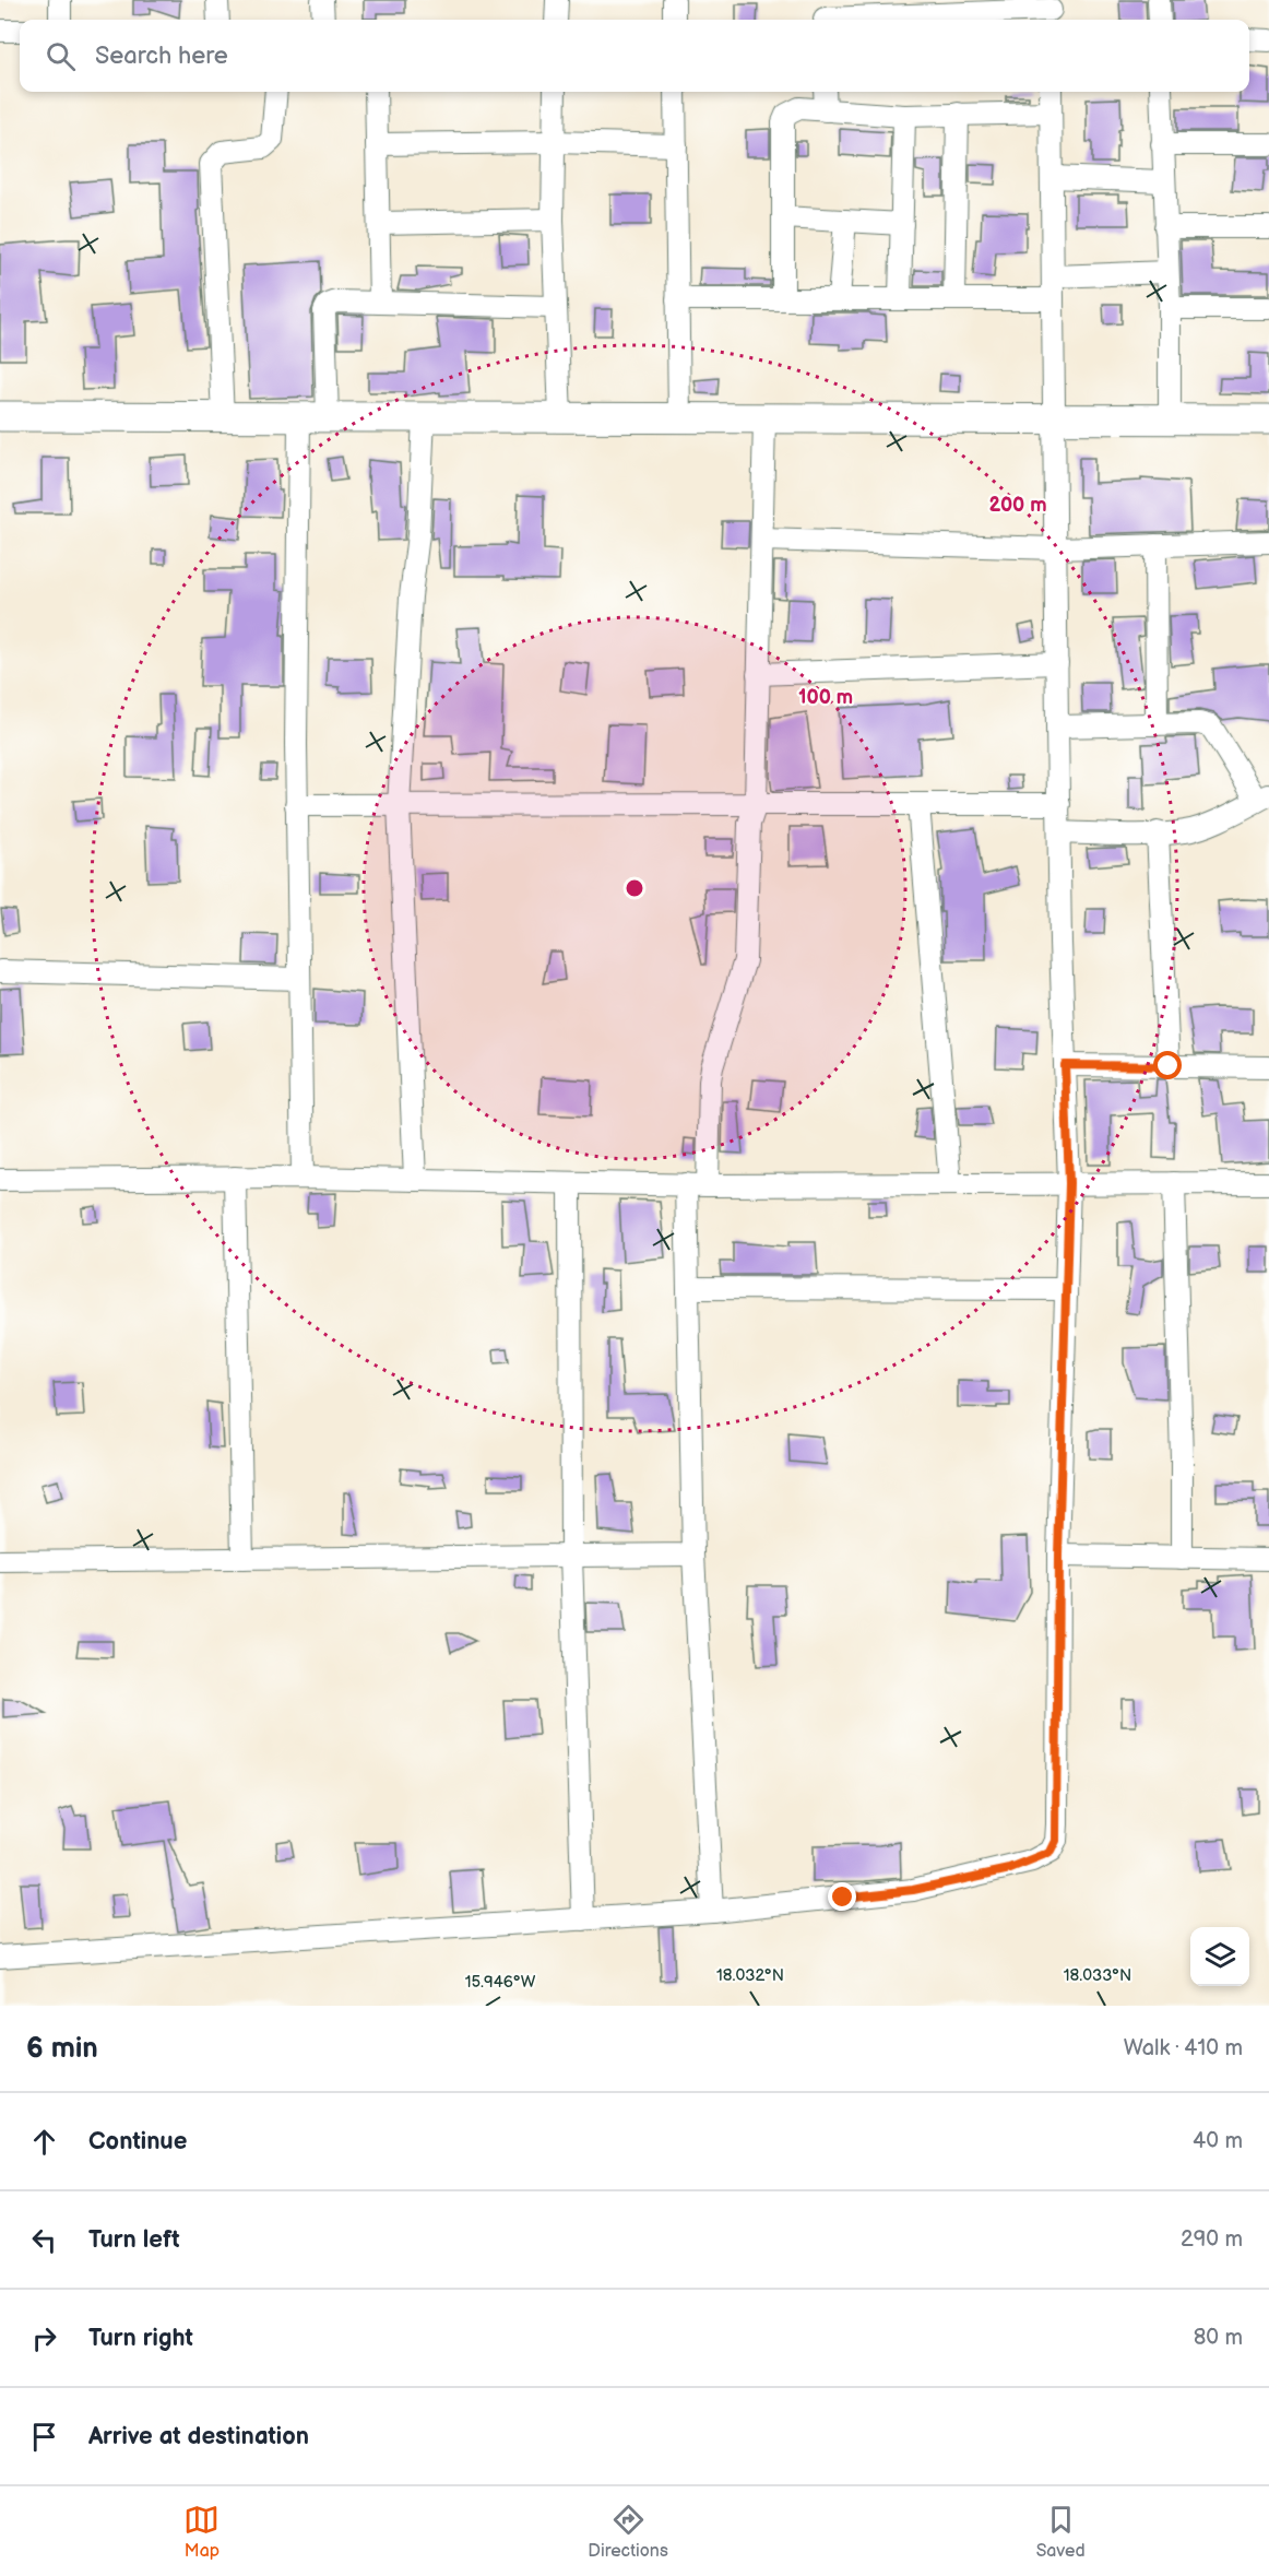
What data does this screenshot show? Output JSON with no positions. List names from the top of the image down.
{
  "page": {
    "search": "Search here",
    "heading": ["6 min", "Walk · 410 m"],
    "list": [
      ["Continue", "40 m"],
      ["Turn left", "290 m"],
      ["Turn right", "80 m"],
      "Arrive at destination"
    ],
    "nav": ["Map", "Directions", "Saved"]
  },
  "coordinates": ["18.032°N", "18.033°N", "15.946°W"],
  "rings": ["200 m", "100 m"]
}
